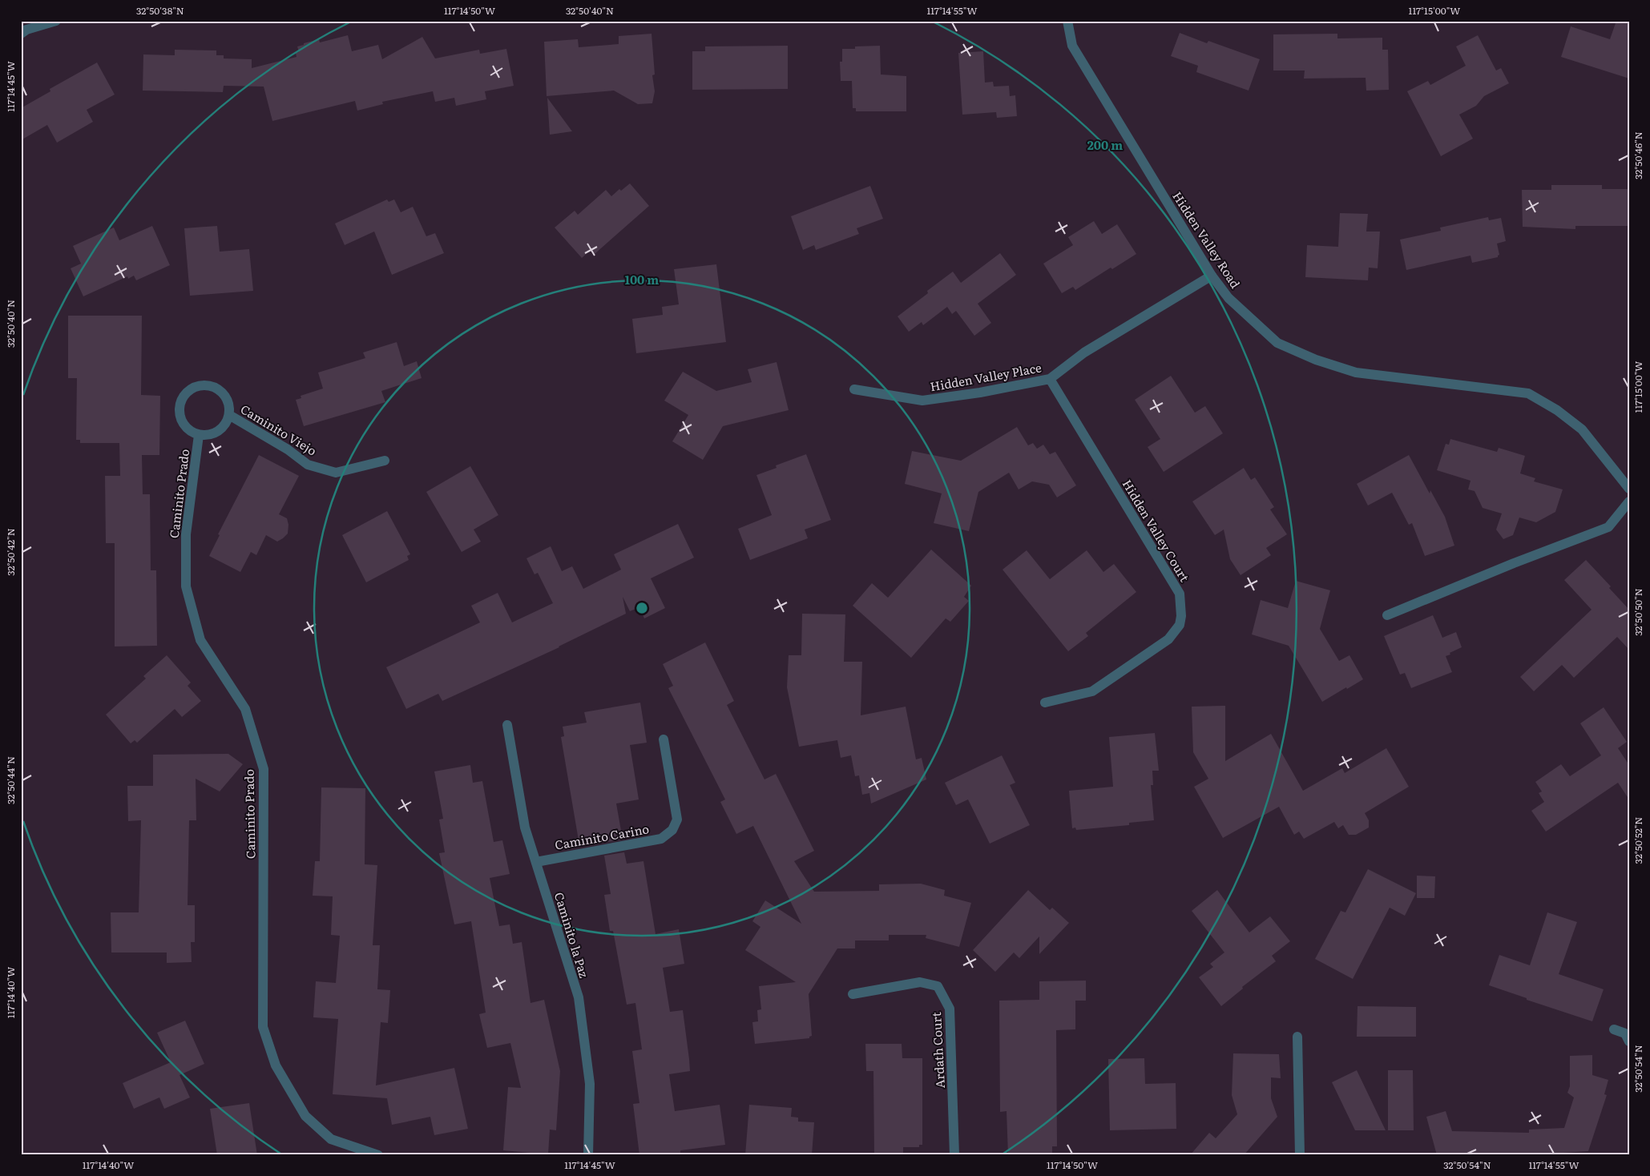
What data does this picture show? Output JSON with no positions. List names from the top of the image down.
{
  "streets": {
    "street": [
      "Hidden Valley Road",
      "Hidden Valley Place",
      "Caminito Viejo",
      "Caminito Prado",
      "Hidden Valley Court",
      "Caminito Carino",
      "Caminito la Paz",
      "Ardath Court"
    ]
  },
  "crossings": [
    ["Hidden Valley Road", "Hidden Valley Place"],
    ["Hidden Valley Place", "Hidden Valley Court"],
    ["Caminito Viejo", "Caminito Prado"],
    ["Caminito Carino", "Caminito la Paz"]
  ],
  "coordinates": [
    "32°50'38\"N",
    "117°14'50\"W",
    "32°50'40\"N",
    "117°14'55\"W",
    "117°15'00\"W",
    "117°14'45\"W",
    "32°50'46\"N",
    "32°50'42\"N",
    "32°50'50\"N",
    "32°50'44\"N",
    "32°50'52\"N",
    "117°14'40\"W",
    "32°50'54\"N"
  ],
  "rings": ["200 m", "100 m"]
}
